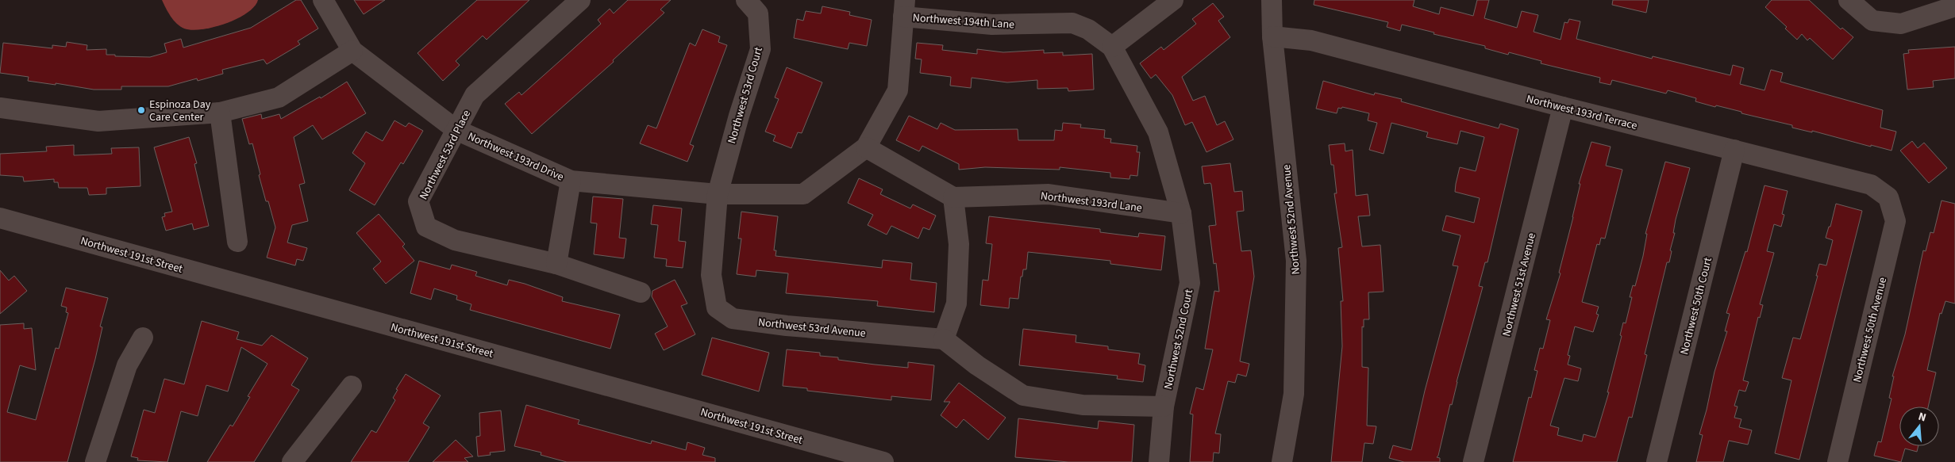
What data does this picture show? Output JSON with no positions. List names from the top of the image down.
{
  "streets": {
    "street": [
      "Northwest 194th Lane",
      "Northwest 53rd Court",
      "Northwest 193rd Terrace",
      "Northwest 53rd Place",
      "Northwest 193rd Drive",
      "Northwest 193rd Lane",
      "Northwest 52nd Avenue",
      "Northwest 191st Street",
      "Northwest 51st Avenue",
      "Northwest 50th Court",
      "Northwest 53rd Avenue",
      "Northwest 50th Avenue",
      "Northwest 52nd Court"
    ]
  },
  "crossings": [
    ["Northwest 194th Lane", "Northwest 52nd Court"],
    ["Northwest 53rd Court", "Northwest 193rd Drive"],
    ["Northwest 53rd Court", "Northwest 53rd Avenue"],
    ["Northwest 193rd Terrace", "Northwest 52nd Avenue"],
    ["Northwest 193rd Terrace", "Northwest 51st Avenue"],
    ["Northwest 193rd Terrace", "Northwest 50th Court"],
    ["Northwest 193rd Terrace", "Northwest 50th Avenue"],
    ["Northwest 53rd Place", "Northwest 193rd Drive"],
    ["Northwest 193rd Drive", "Northwest 53rd Avenue"],
    ["Northwest 193rd Lane", "Northwest 52nd Court"]
  ],
  "places": ["Espinoza Day Care Center"],
  "north": "top"
}
